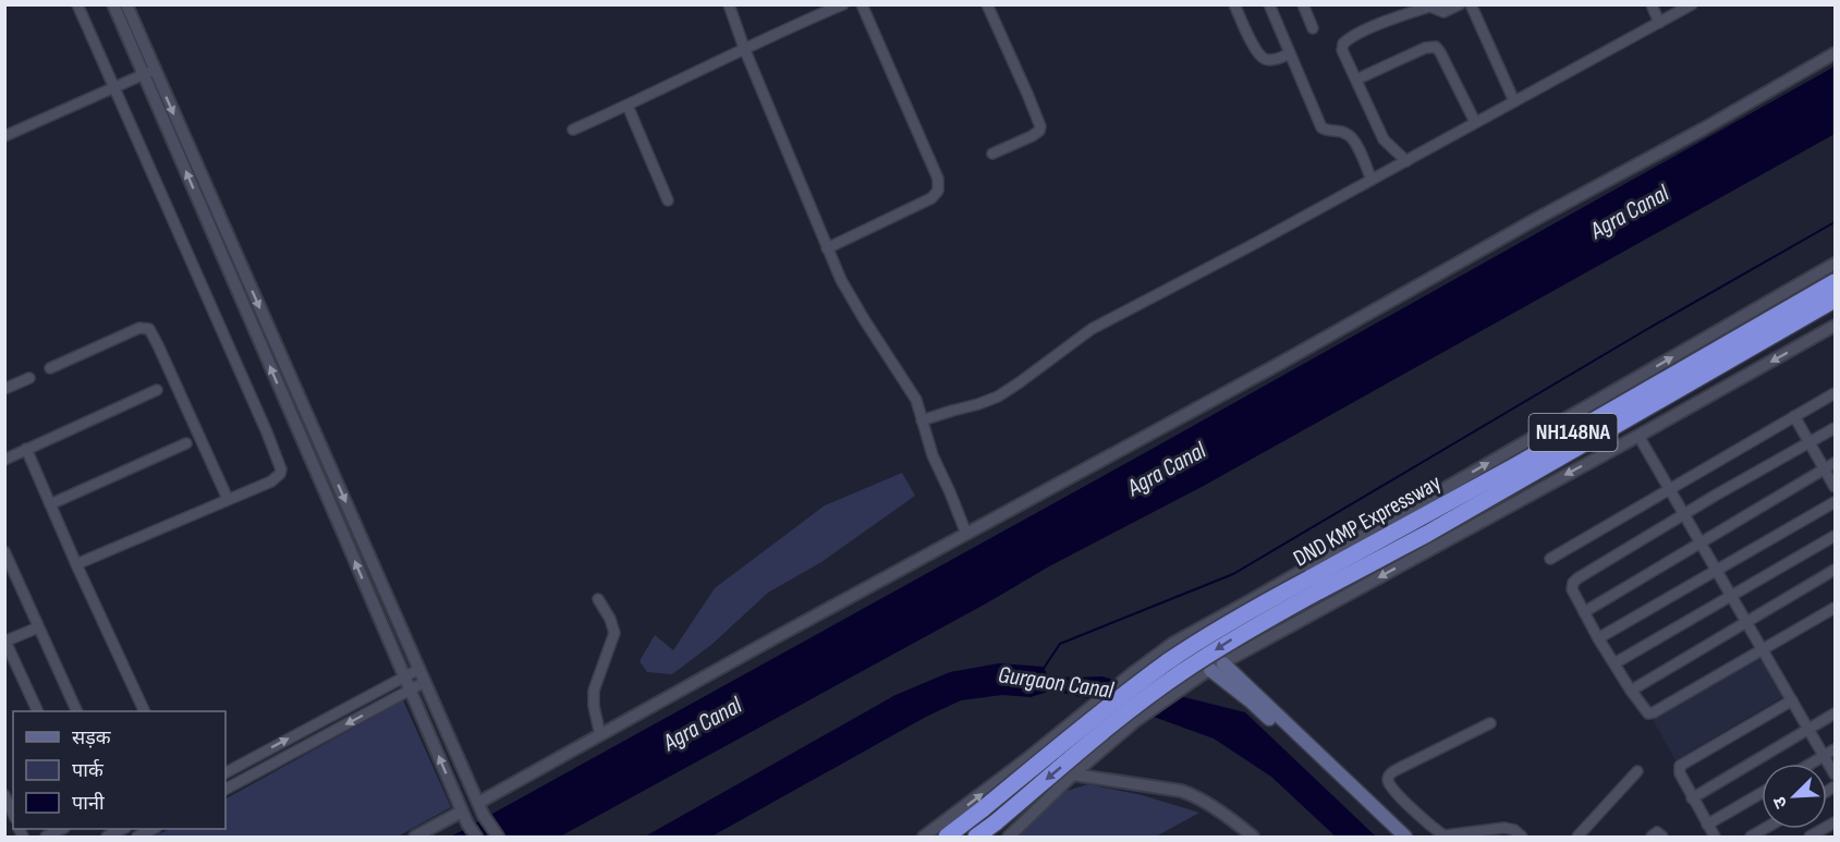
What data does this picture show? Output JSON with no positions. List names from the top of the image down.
{
  "streets": {
    "highway": ["NH148NA", "DND KMP Expressway"]
  },
  "water": ["Agra Canal", "Gurgaon Canal"],
  "legend": ["सड़क", "पार्क", "पानी"],
  "north": "bottom left"
}
